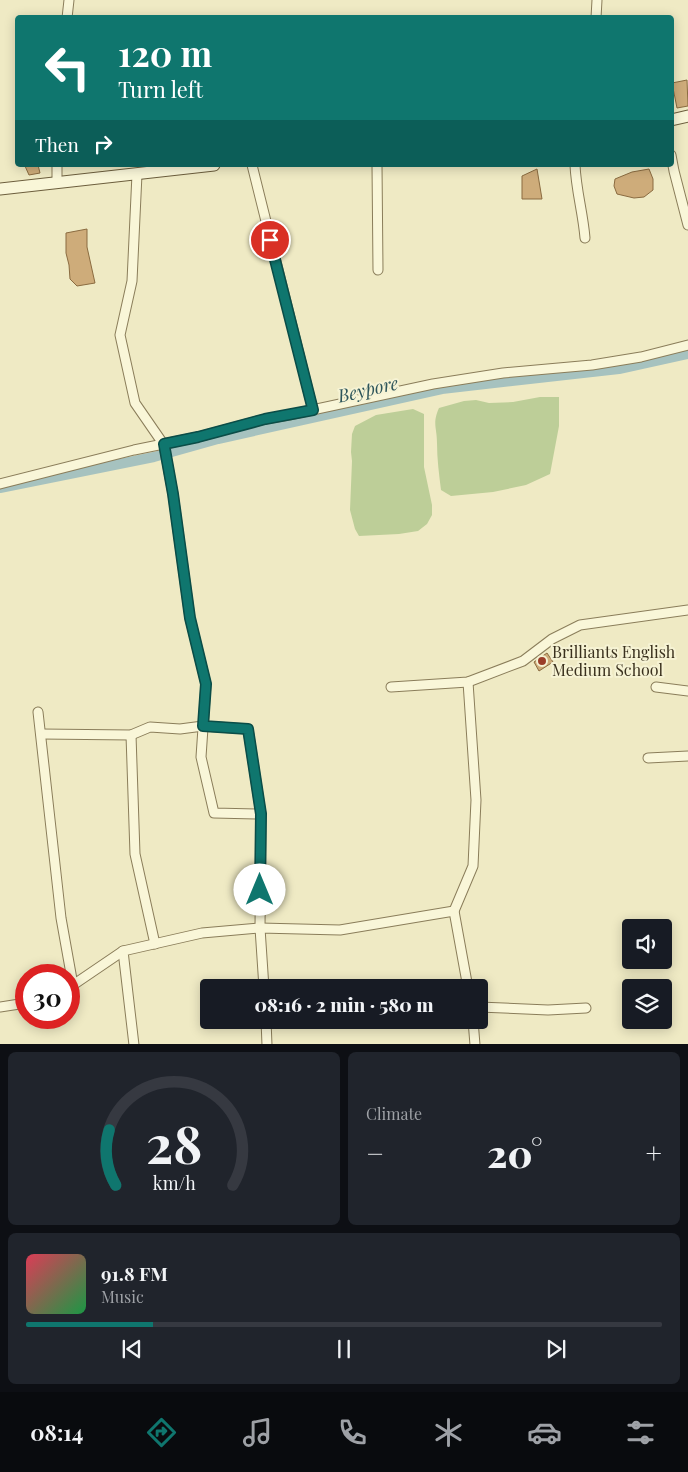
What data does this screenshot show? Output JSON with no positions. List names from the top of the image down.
{
  "water": ["Beypore"],
  "places": ["Brilliants English Medium School"],
  "page": {
    "turn": ["120 m", "Turn left"],
    "then": "Then",
    "limit": "30",
    "trip": "08:16 · 2 min · 580 m",
    "tile": "Climate",
    "heat": ["−", "20°", "+"],
    "song": ["91.8 FM", "Music"],
    "tabs": "08:14",
    "gauge": ["28", "km/h"]
  }
}
